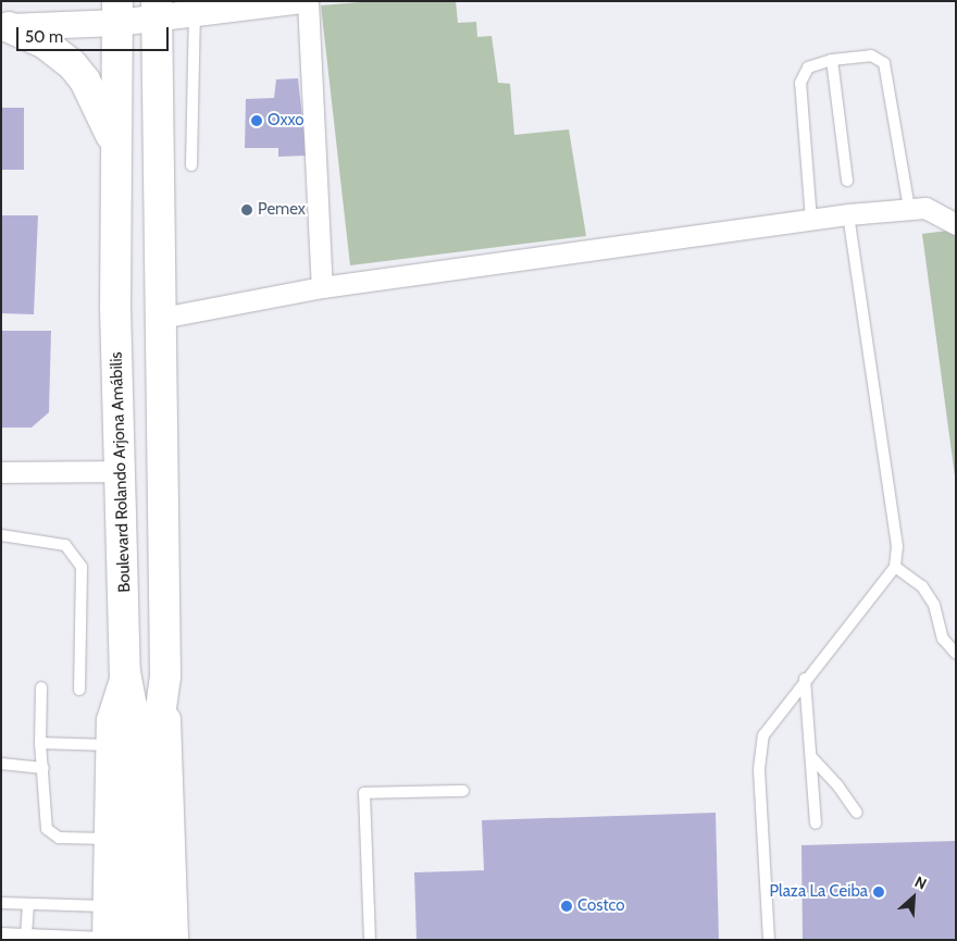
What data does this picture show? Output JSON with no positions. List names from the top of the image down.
{
  "streets": {
    "main road": ["Boulevard Rolando Arjona Amábilis"]
  },
  "places": [
    "Oxxo",
    "Pemex",
    "Plaza La Ceiba",
    "Costco"
  ],
  "scale_bar": "50 m",
  "north": "top right"
}
